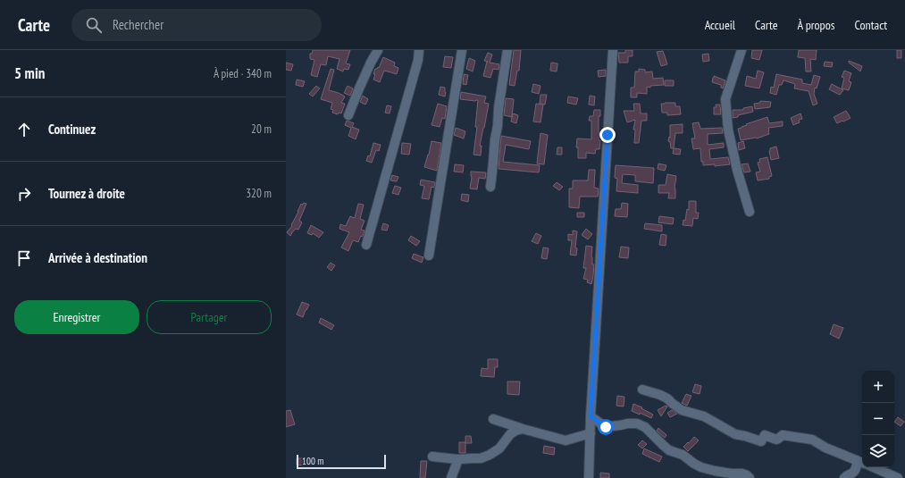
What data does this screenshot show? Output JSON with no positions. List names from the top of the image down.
{
  "scale_bar": "100 m",
  "page": {
    "header": "Carte",
    "search": "Rechercher",
    "nav": [
      "Accueil",
      "Carte",
      "À propos",
      "Contact"
    ],
    "heading": ["5 min", "À pied · 340 m"],
    "list": [
      ["Continuez", "20 m"],
      ["Tournez à droite", "320 m"],
      "Arrivée à destination"
    ],
    "buttons": ["Enregistrer", "Partager"],
    "map_buttons": ["+", "−"],
    "scale": "100 m"
  }
}
